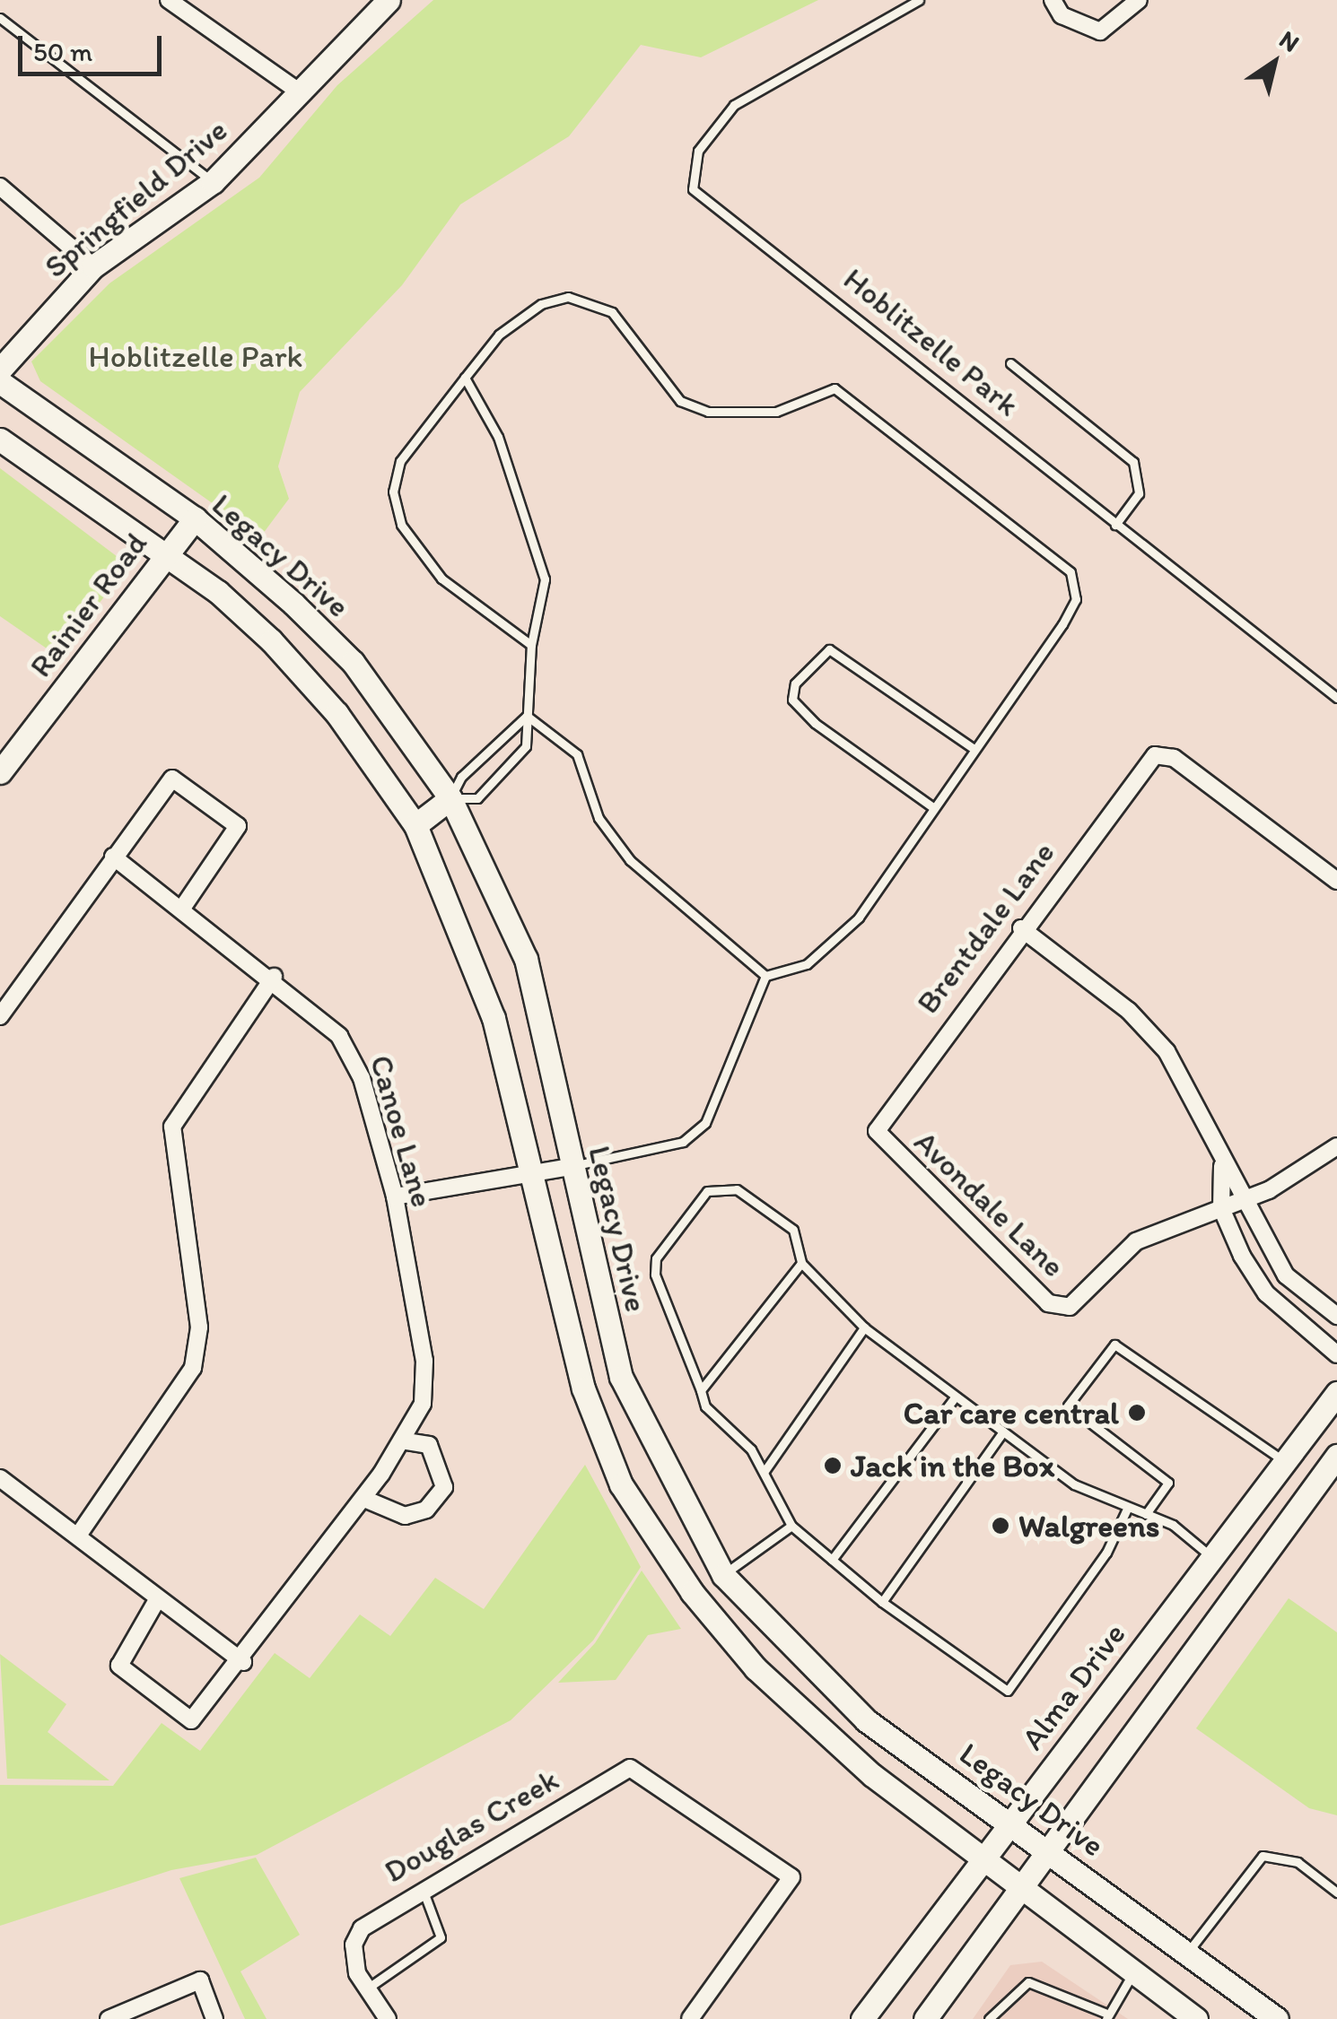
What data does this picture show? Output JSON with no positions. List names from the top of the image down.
{
  "streets": {
    "main road": [
      "Springfield Drive",
      "Legacy Drive",
      "Rainier Road",
      "Alma Drive"
    ],
    "street": [
      "Brentdale Lane",
      "Canoe Lane",
      "Avondale Lane",
      "Douglas Creek"
    ],
    "lane": ["Hoblitzelle Park"]
  },
  "crossings": [
    ["Legacy Drive", "Rainier Road"],
    ["Legacy Drive", "Alma Drive"],
    ["Brentdale Lane", "Avondale Lane"]
  ],
  "parks": ["Hoblitzelle Park"],
  "places": ["Car care central", "Jack in the Box", "Walgreens"],
  "scale_bar": "50 m",
  "north": "top right"
}
